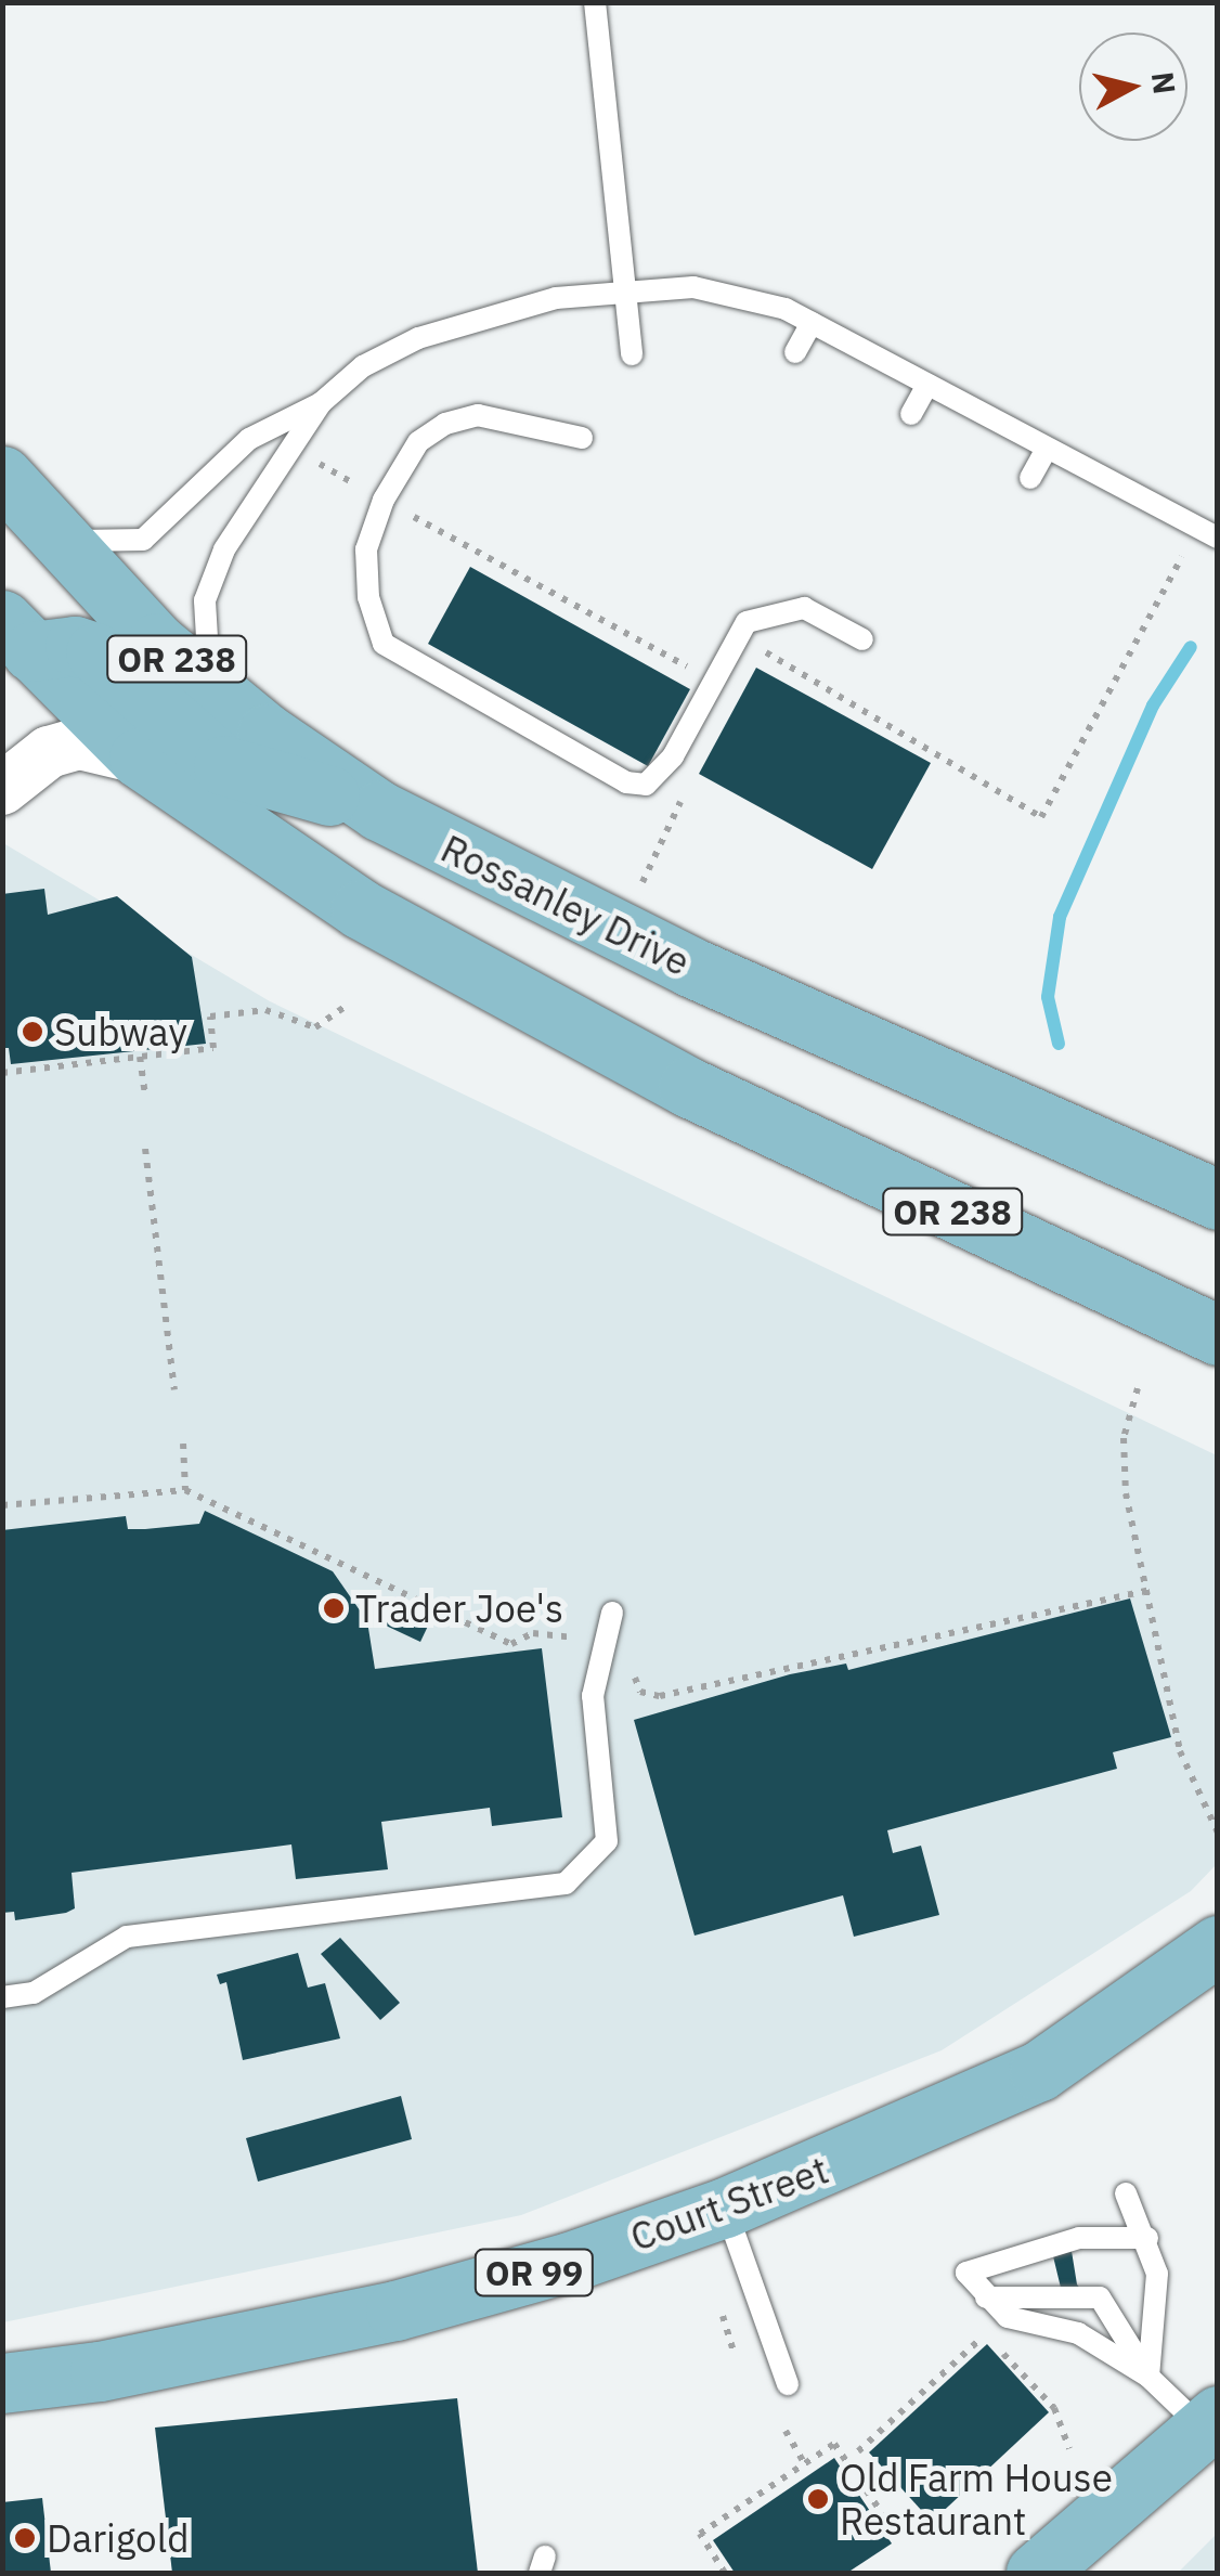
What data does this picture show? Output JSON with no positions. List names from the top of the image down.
{
  "streets": {
    "main road": [
      "OR 238",
      "Rossanley Drive",
      "Court Street",
      "OR 99"
    ]
  },
  "places": [
    "Subway",
    "Trader Joe's",
    "Old Farm House Restaurant",
    "Darigold"
  ],
  "north": "right"
}
